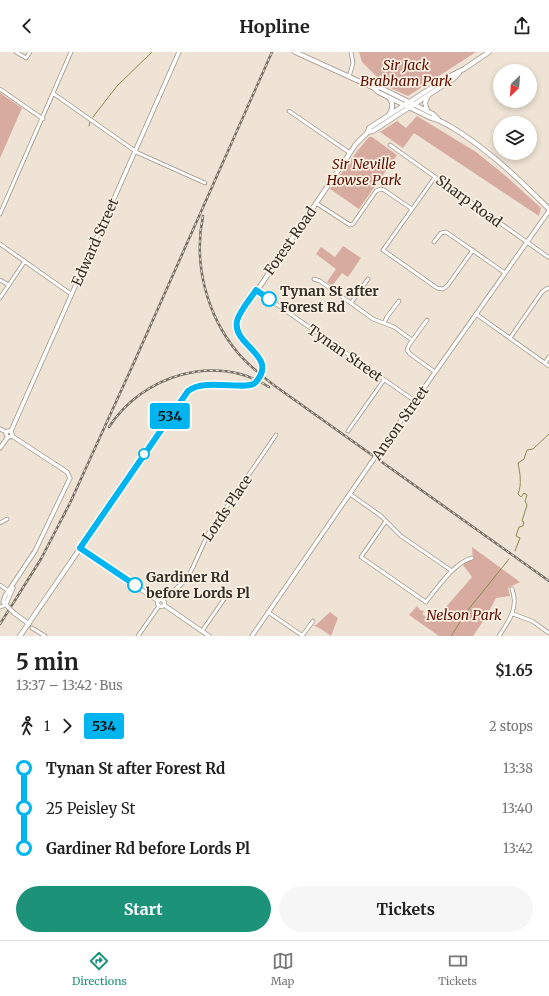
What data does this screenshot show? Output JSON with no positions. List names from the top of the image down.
{
  "streets": {
    "main road": ["Forest Road"],
    "street": [
      "Sharp Road",
      "Edward Street",
      "Tynan Street",
      "Anson Street",
      "Lords Place"
    ]
  },
  "crossings": [
    ["Sharp Road", "Anson Street"],
    ["Forest Road", "Tynan Street"],
    ["Tynan Street", "Anson Street"]
  ],
  "parks": ["Sir Jack Brabham Park", "Sir Neville Howse Park", "Nelson Park"],
  "places": ["Tynan St after Forest Rd", "Gardiner Rd before Lords Pl"],
  "lines": ["bus line 534"],
  "north": "bottom left",
  "page": {
    "header": "Hopline",
    "on_map": "534",
    "heading": ["5 min", "13:37 – 13:42 · Bus", "$1.65"],
    "legs": ["1", "534", "2 stops"],
    "list": [
      {
        "name": "Tynan St after Forest Rd",
        "value": "13:38"
      },
      {
        "name": "25 Peisley St",
        "value": "13:40"
      },
      {
        "name": "Gardiner Rd before Lords Pl",
        "value": "13:42"
      }
    ],
    "buttons": ["Start", "Tickets"],
    "tabs": ["Directions", "Map", "Tickets"]
  }
}
